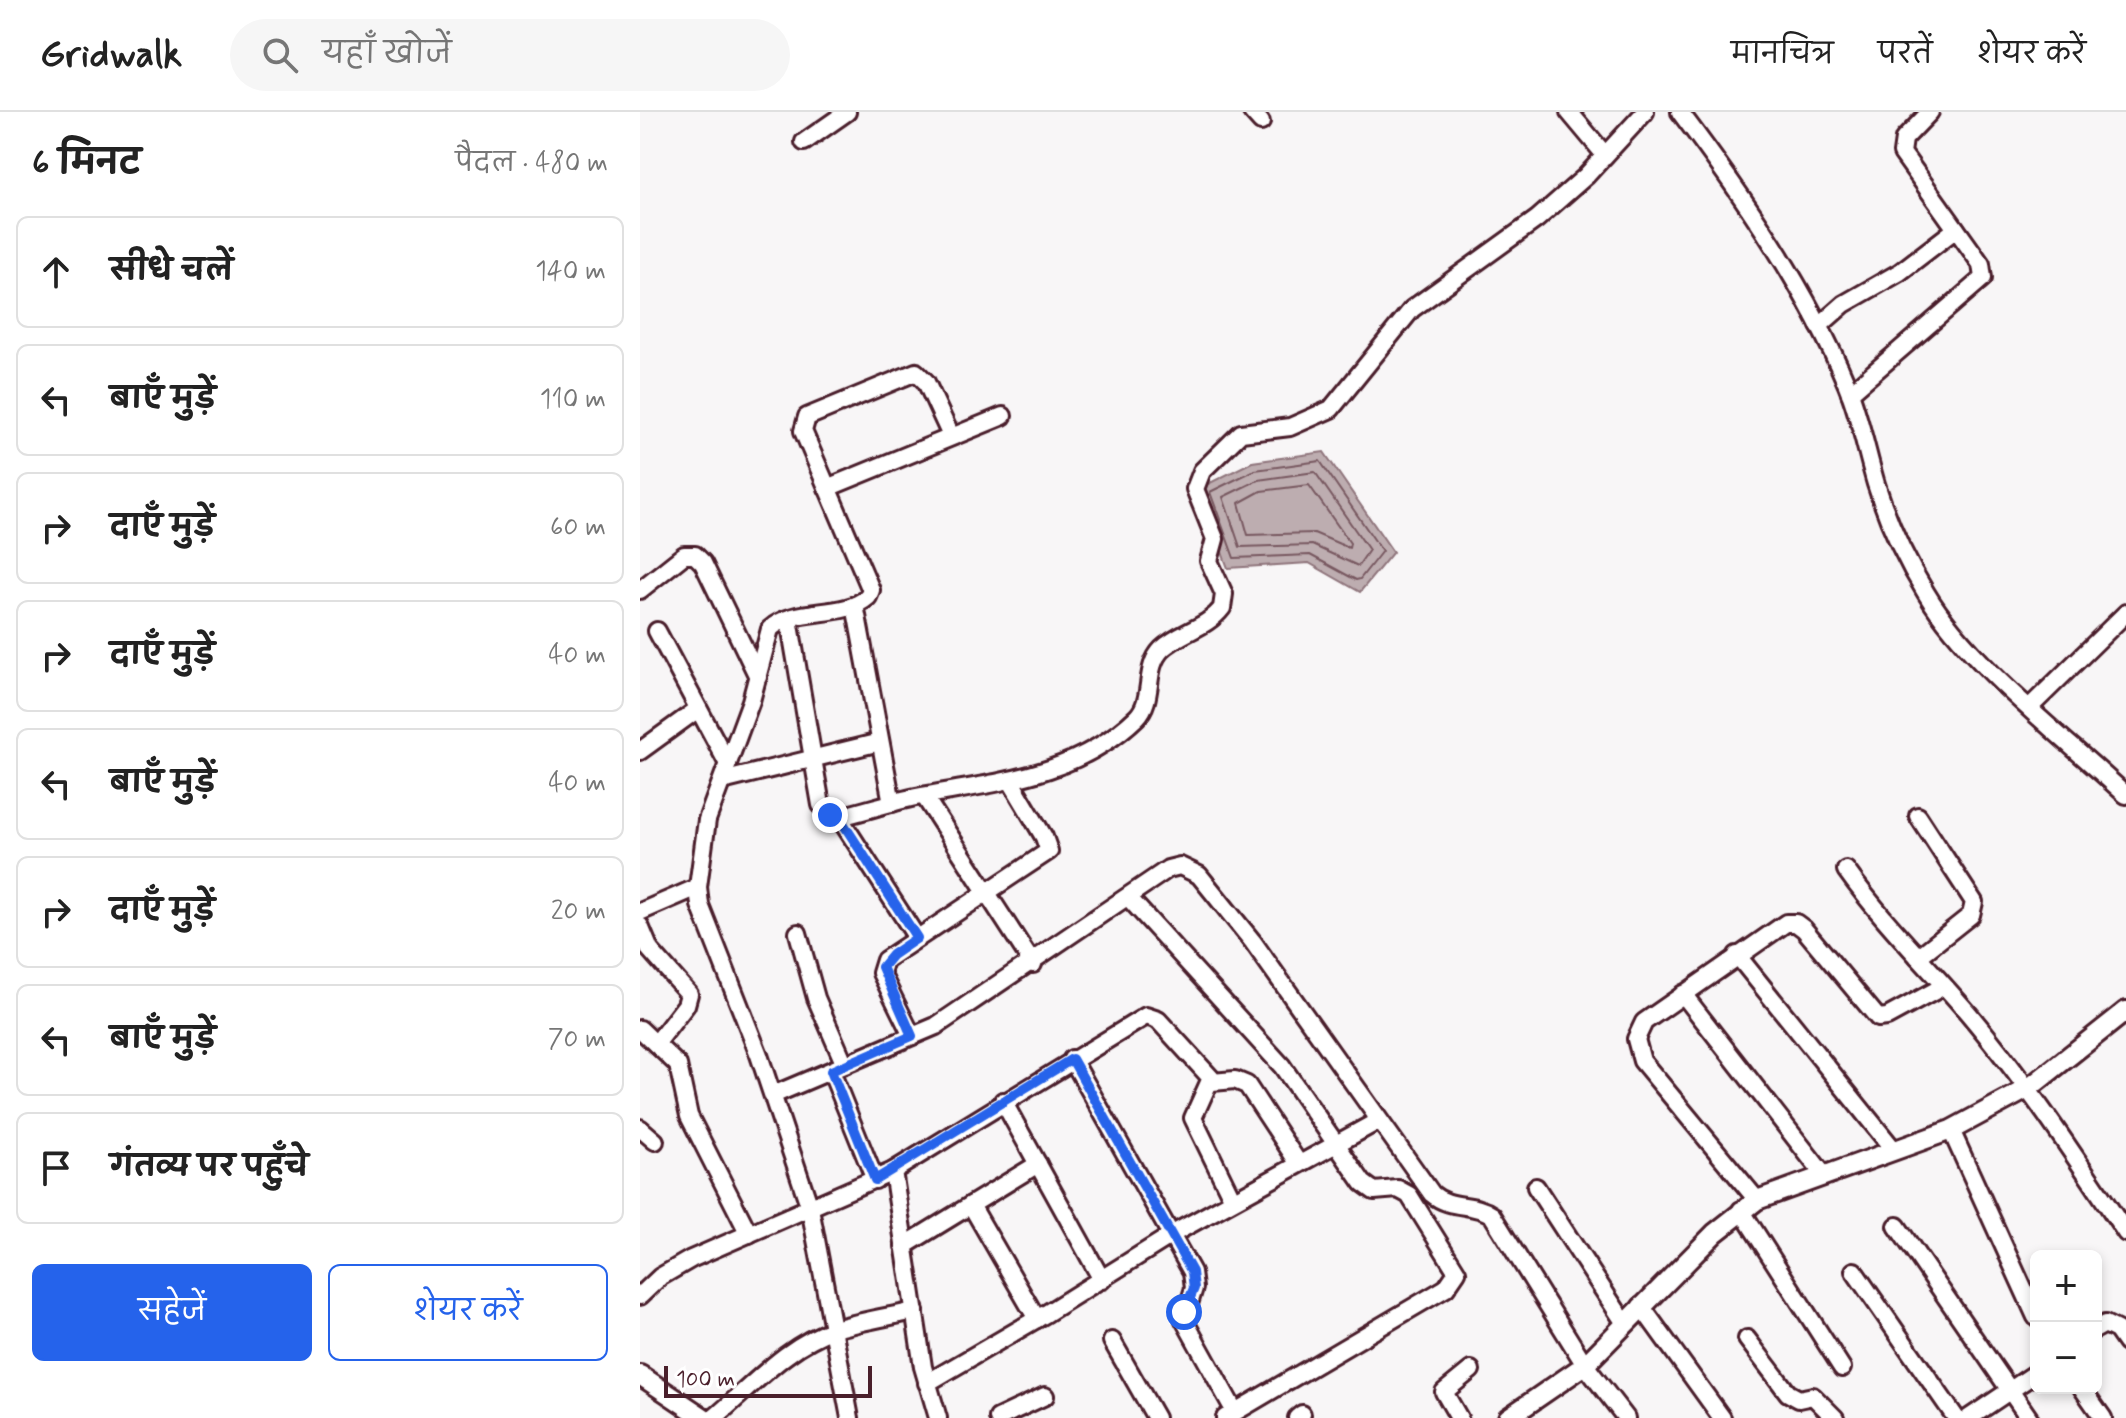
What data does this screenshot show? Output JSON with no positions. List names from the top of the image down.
{
  "scale_bar": "100 m",
  "page": {
    "header": "Gridwalk",
    "search": "यहाँ खोजें",
    "nav": ["मानचित्र", "परतें", "शेयर करें"],
    "heading": ["6 मिनट", "पैदल · 480 m"],
    "list": [
      ["सीधे चलें", "140 m"],
      ["बाएँ मुड़ें", "110 m"],
      ["दाएँ मुड़ें", "60 m"],
      ["दाएँ मुड़ें", "40 m"],
      ["बाएँ मुड़ें", "40 m"],
      ["दाएँ मुड़ें", "20 m"],
      ["बाएँ मुड़ें", "70 m"],
      "गंतव्य पर पहुँचे"
    ],
    "buttons": ["सहेजें", "शेयर करें"],
    "map_buttons": ["+", "−"],
    "scale": "100 m"
  }
}
